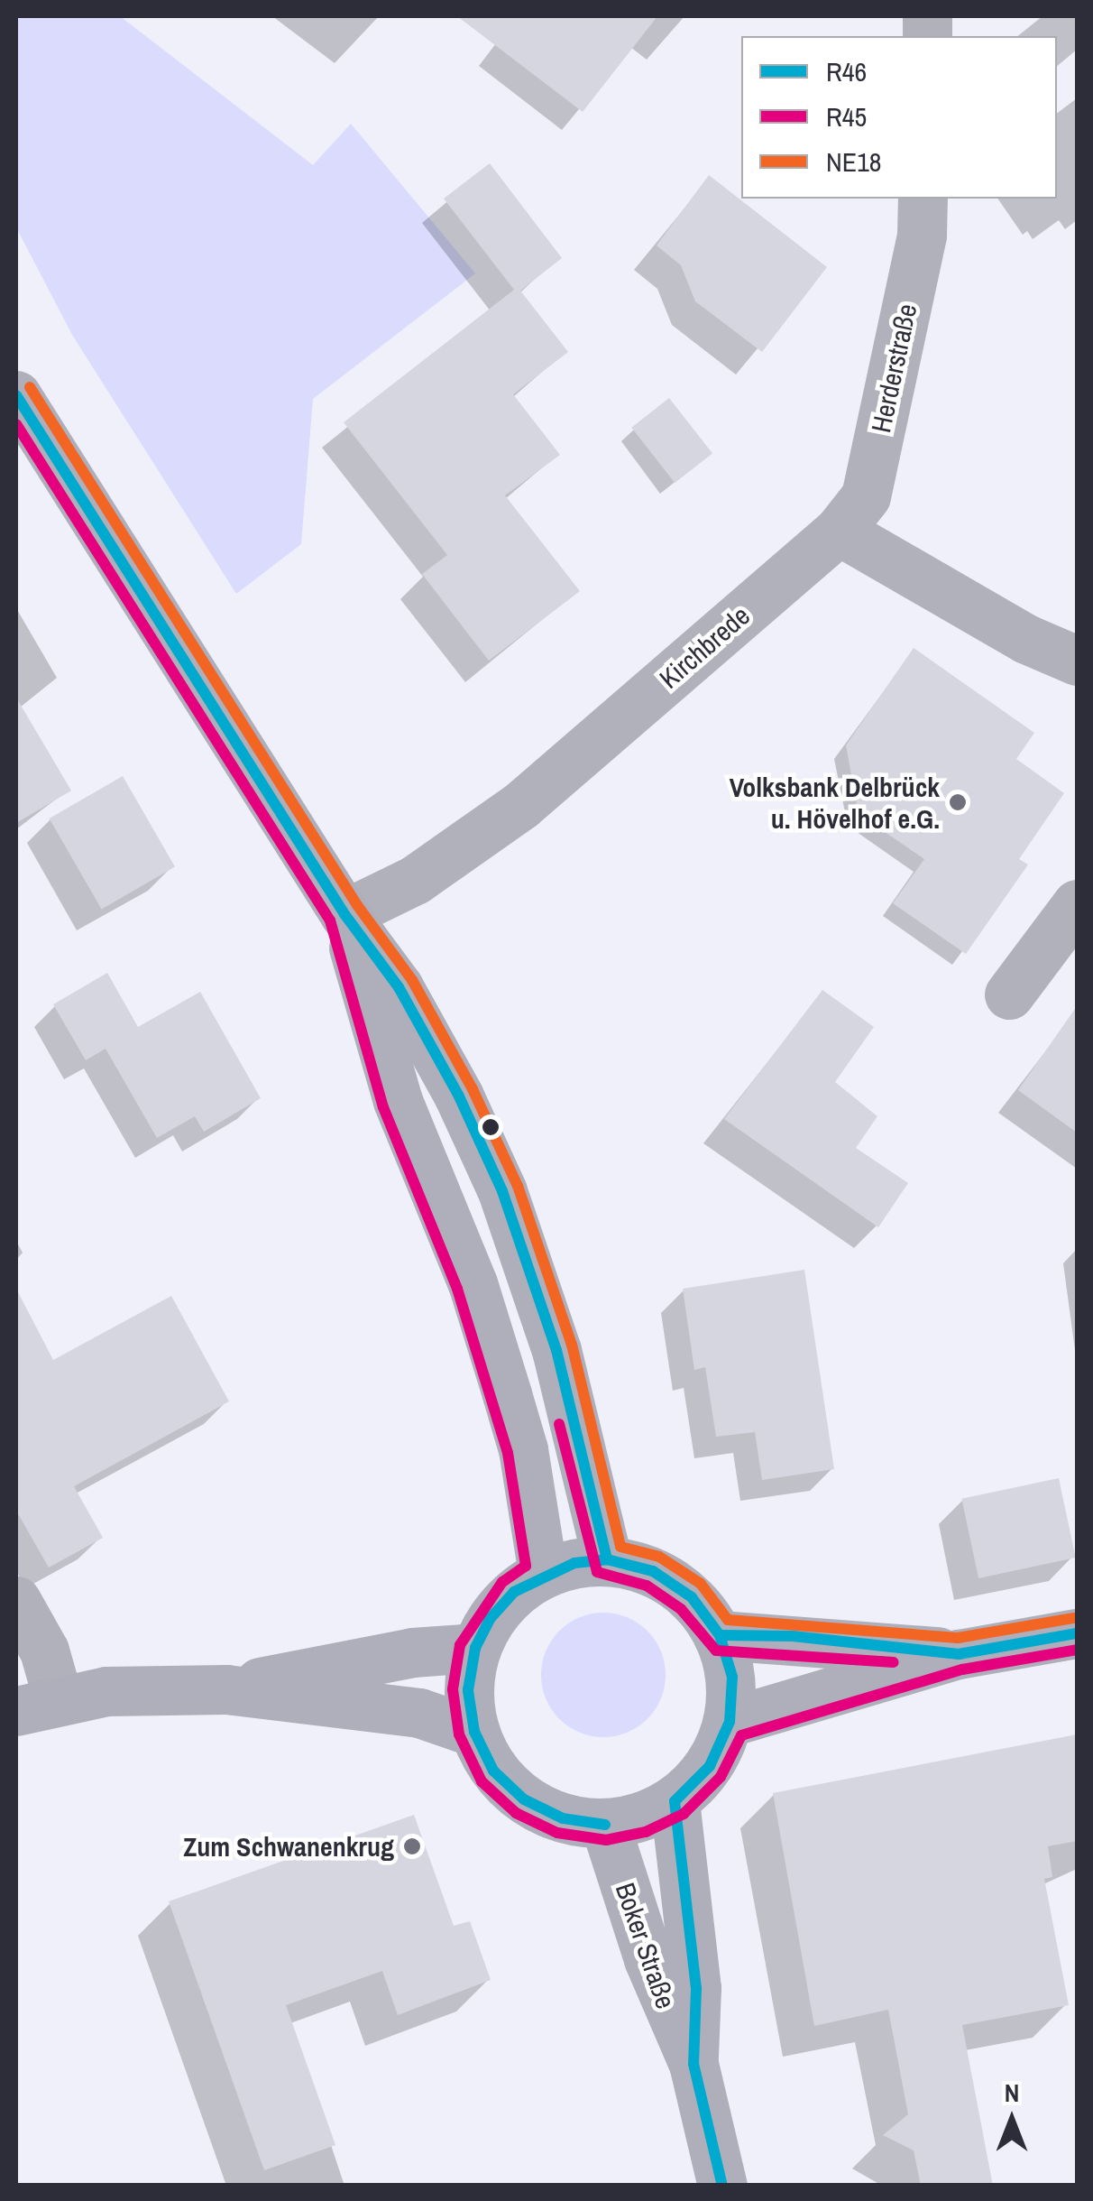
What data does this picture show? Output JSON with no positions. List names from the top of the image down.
{
  "streets": {
    "main road": ["Boker Straße"],
    "street": ["Herderstraße", "Kirchbrede"]
  },
  "crossings": [
    ["Herderstraße", "Kirchbrede"]
  ],
  "places": ["Volksbank Delbrück u. Hövelhof e.G.", "Zum Schwanenkrug"],
  "lines": ["transit line NE18", "transit line R46", "transit line R45"],
  "legend": ["R46", "R45", "NE18"],
  "north": "top"
}
